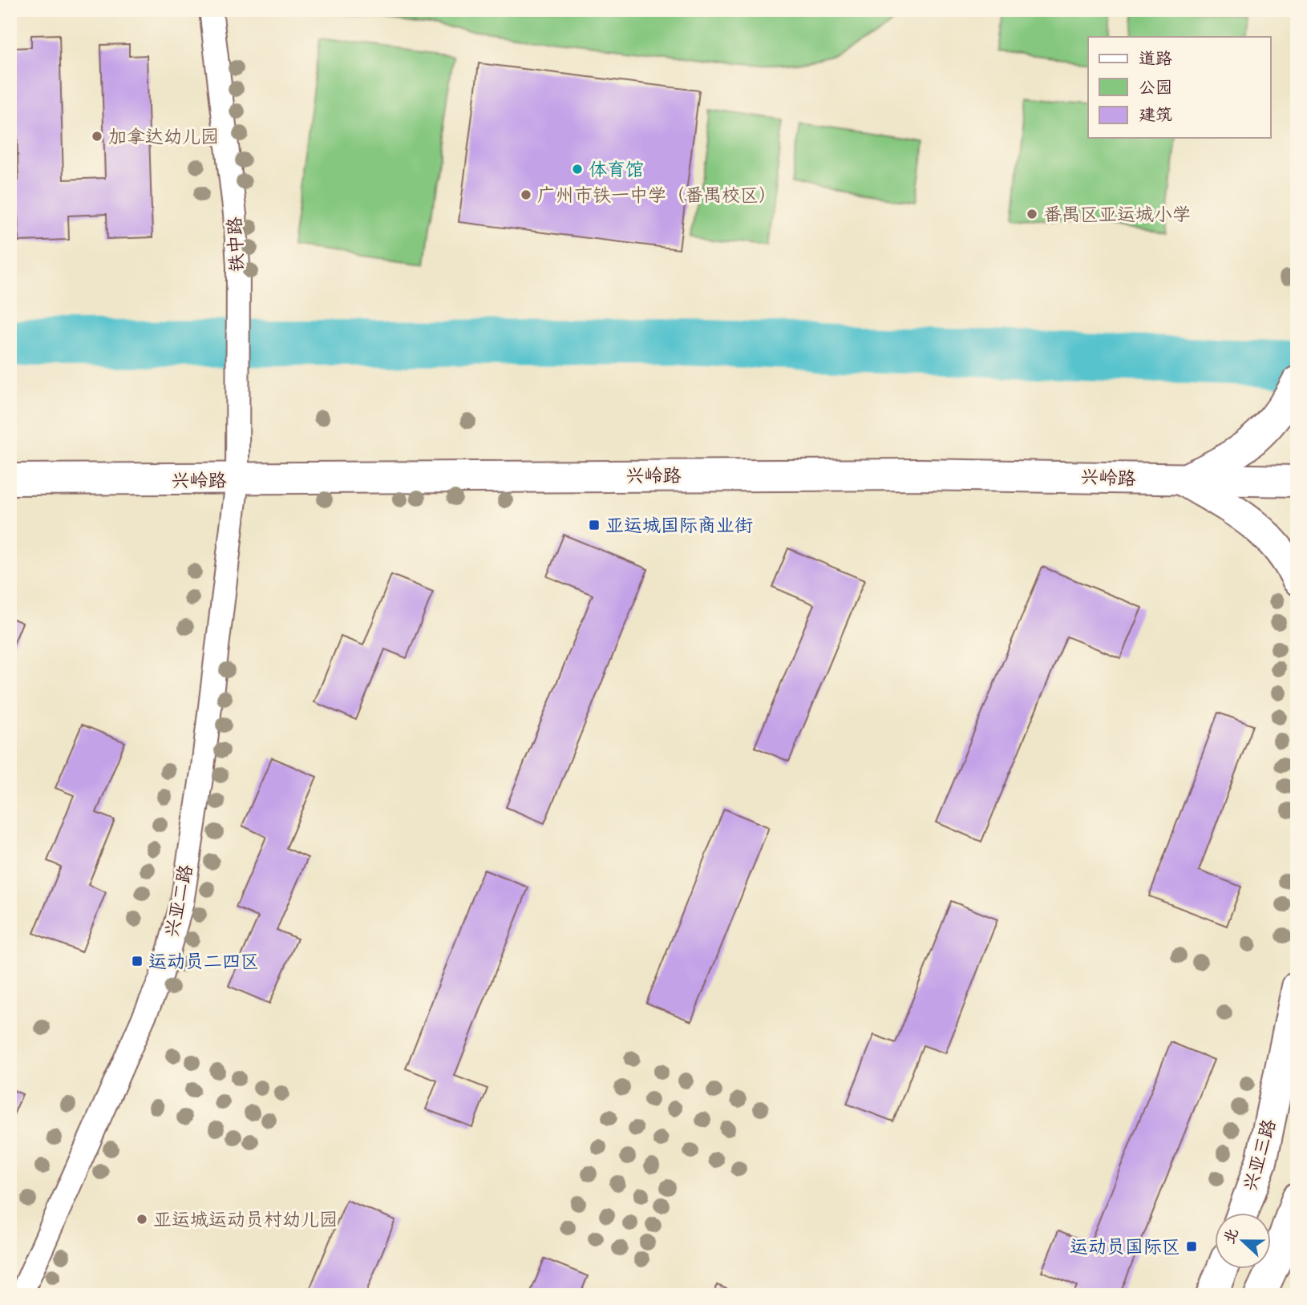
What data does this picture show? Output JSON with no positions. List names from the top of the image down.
{
  "streets": {
    "street": [
      "铁中路",
      "兴岭路",
      "兴亚二路",
      "兴亚三路"
    ]
  },
  "crossings": [
    ["铁中路", "兴岭路"],
    ["铁中路", "兴亚二路"],
    ["兴岭路", "兴亚二路"]
  ],
  "places": {
    "other": [
      "加拿达幼儿园",
      "体育馆",
      "广州市铁一中学（番禺校区）",
      "番禺区亚运城小学",
      "亚运城运动员村幼儿园"
    ],
    "transit": ["亚运城国际商业街", "运动员二四区", "运动员国际区"]
  },
  "legend": ["道路", "公园", "建筑"],
  "north": "left"
}
